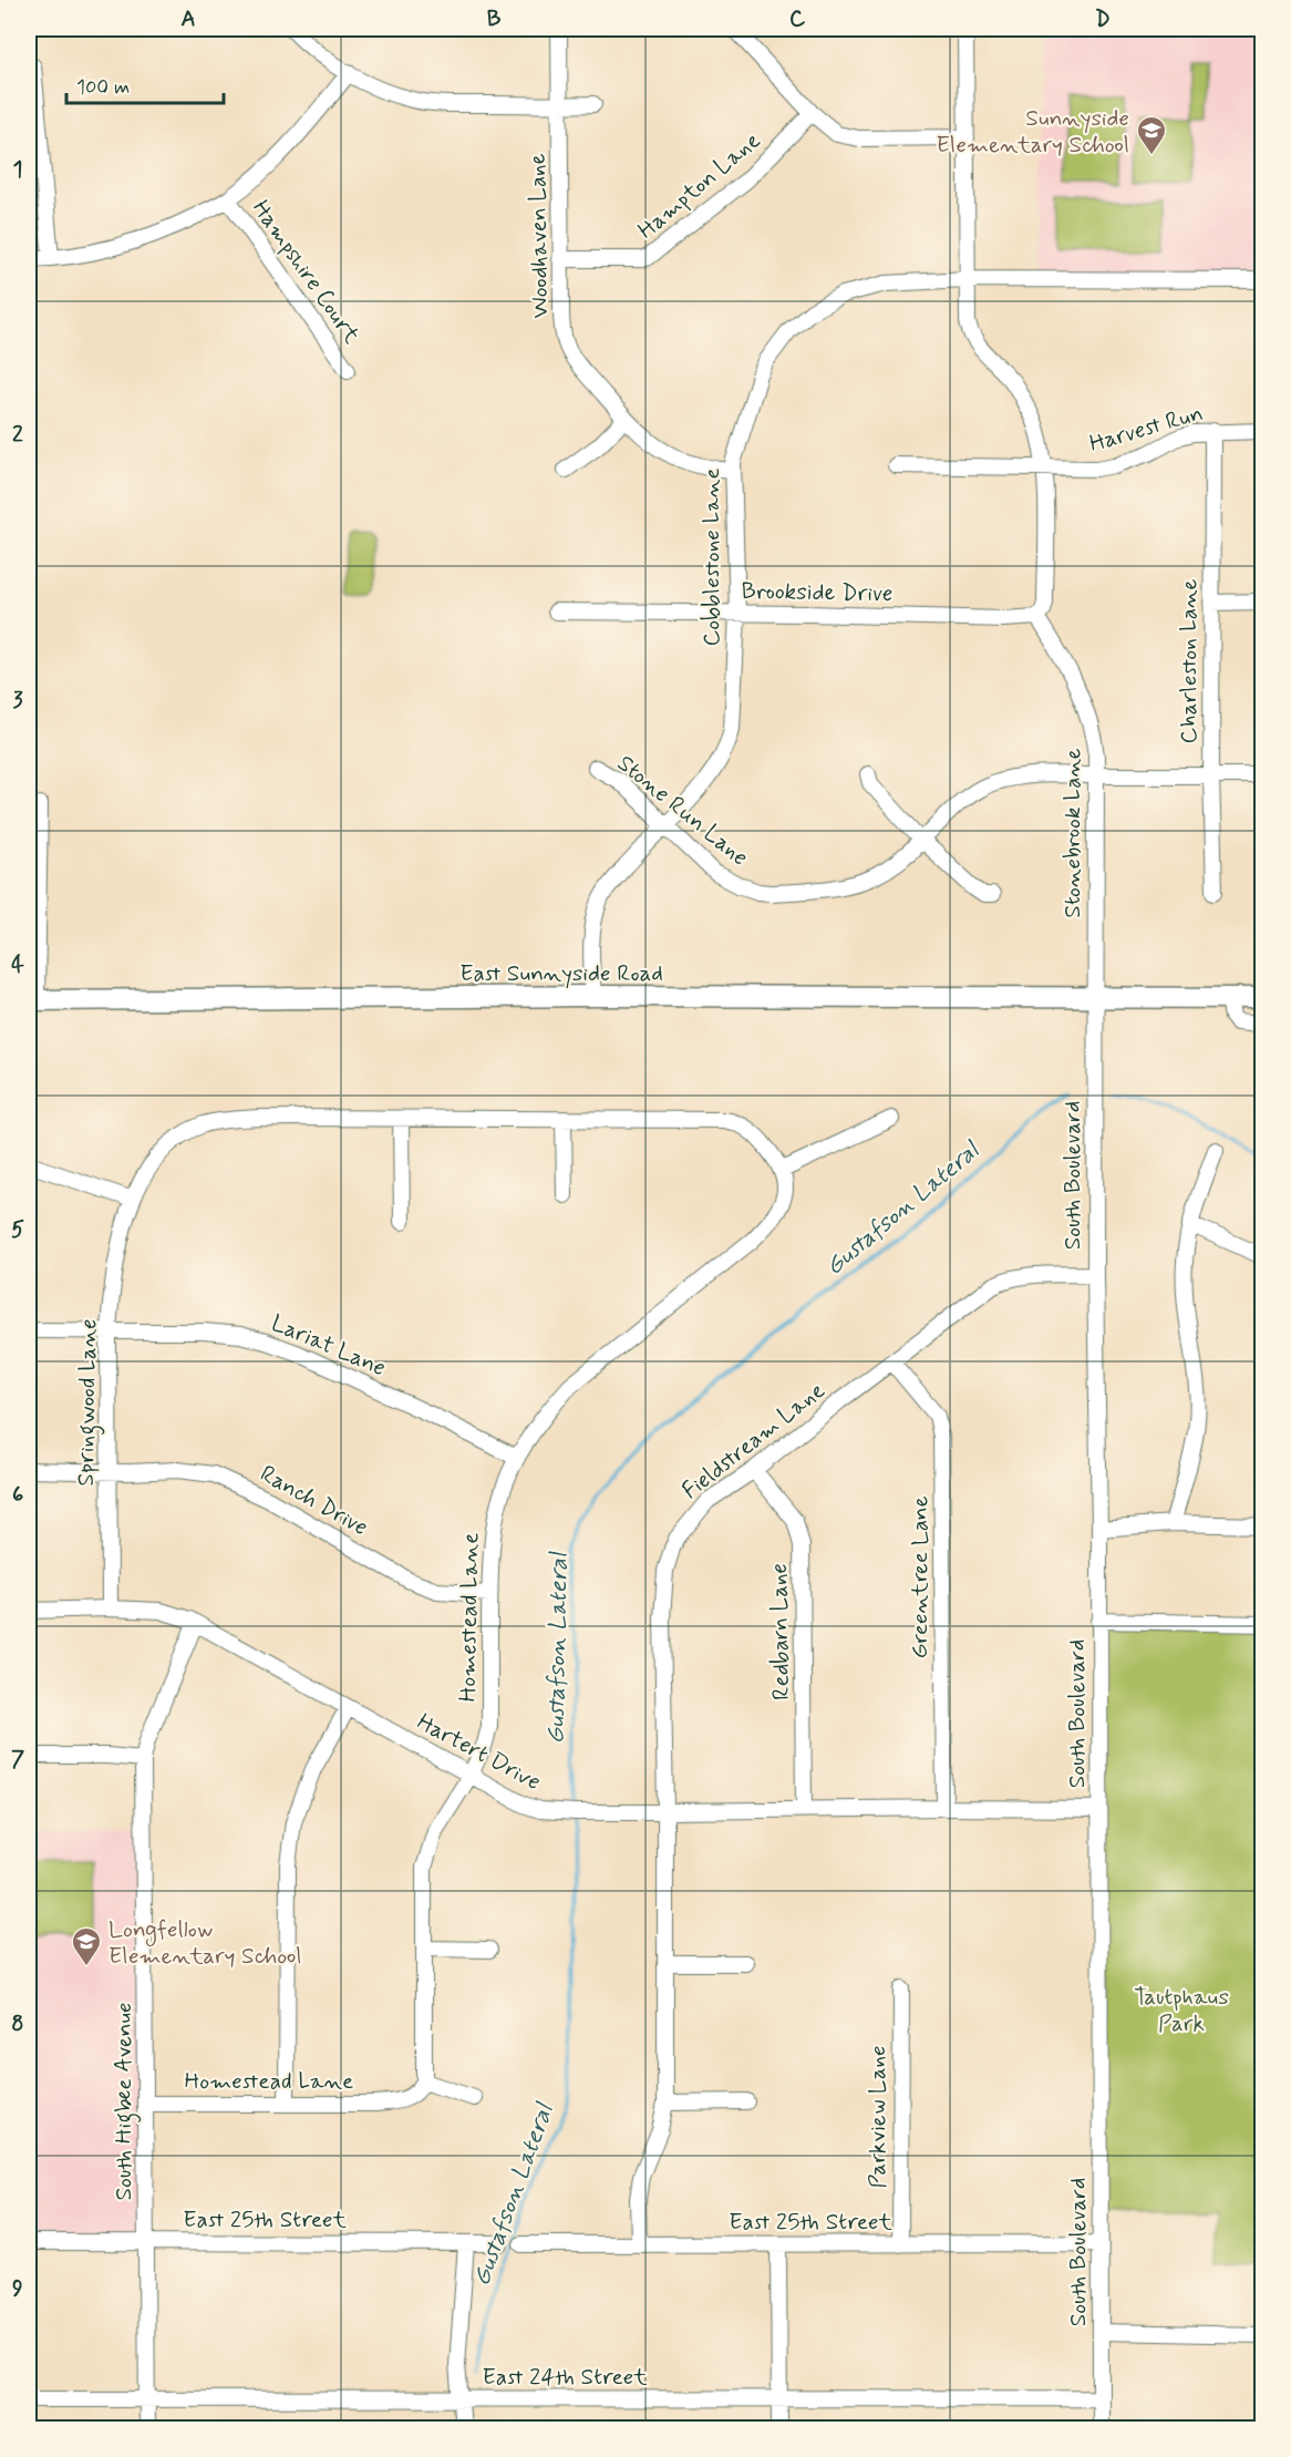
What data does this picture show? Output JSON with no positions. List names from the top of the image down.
{
  "streets": {
    "main road": ["East Sunnyside Road"],
    "street": [
      "Hampton Lane",
      "Woodhaven Lane",
      "Hampshire Court",
      "Harvest Run",
      "Cobblestone Lane",
      "Brookside Drive",
      "Charleston Lane",
      "Stone Run Lane",
      "Stonebrook Lane",
      "South Boulevard",
      "Lariat Lane",
      "Springwood Lane",
      "Fieldstream Lane",
      "Ranch Drive",
      "Greentree Lane",
      "Homestead Lane",
      "Redbarn Lane",
      "Hartert Drive",
      "South Higbee Avenue",
      "Parkview Lane",
      "East 25th Street",
      "East 24th Street"
    ]
  },
  "crossings": [
    ["Hampton Lane", "Woodhaven Lane"],
    ["Woodhaven Lane", "Cobblestone Lane"],
    ["Harvest Run", "Charleston Lane"],
    ["Cobblestone Lane", "Brookside Drive"],
    ["Cobblestone Lane", "Stone Run Lane"],
    ["Cobblestone Lane", "East Sunnyside Road"],
    ["Brookside Drive", "Stonebrook Lane"],
    ["Charleston Lane", "Stone Run Lane"],
    ["Stone Run Lane", "Stonebrook Lane"],
    ["Stonebrook Lane", "East Sunnyside Road"],
    ["Stonebrook Lane", "South Boulevard"],
    ["East Sunnyside Road", "South Boulevard"],
    ["South Boulevard", "Fieldstream Lane"],
    ["South Boulevard", "Hartert Drive"],
    ["South Boulevard", "East 25th Street"],
    ["South Boulevard", "East 24th Street"],
    ["Lariat Lane", "Springwood Lane"],
    ["Lariat Lane", "Homestead Lane"],
    ["Springwood Lane", "Ranch Drive"],
    ["Springwood Lane", "Homestead Lane"],
    ["Springwood Lane", "Hartert Drive"],
    ["Fieldstream Lane", "Greentree Lane"],
    ["Fieldstream Lane", "Redbarn Lane"],
    ["Fieldstream Lane", "Hartert Drive"],
    ["Fieldstream Lane", "East 25th Street"],
    ["Ranch Drive", "Homestead Lane"],
    ["Greentree Lane", "Hartert Drive"],
    ["Homestead Lane", "Hartert Drive"],
    ["Homestead Lane", "South Higbee Avenue"],
    ["Redbarn Lane", "Hartert Drive"],
    ["Hartert Drive", "South Higbee Avenue"],
    ["South Higbee Avenue", "East 25th Street"],
    ["South Higbee Avenue", "East 24th Street"],
    ["Parkview Lane", "East 25th Street"]
  ],
  "water": ["Gustafson Lateral"],
  "parks": ["Tautphaus Park"],
  "places": {
    "school or university": ["Sunnyside Elementary School", "Longfellow Elementary School"]
  },
  "scale_bar": "100 m",
  "grid": {
    "columns": [
      "A",
      "B",
      "C",
      "D"
    ],
    "rows": [
      "1",
      "2",
      "3",
      "4",
      "5",
      "6",
      "7",
      "8",
      "9"
    ]
  }
}
